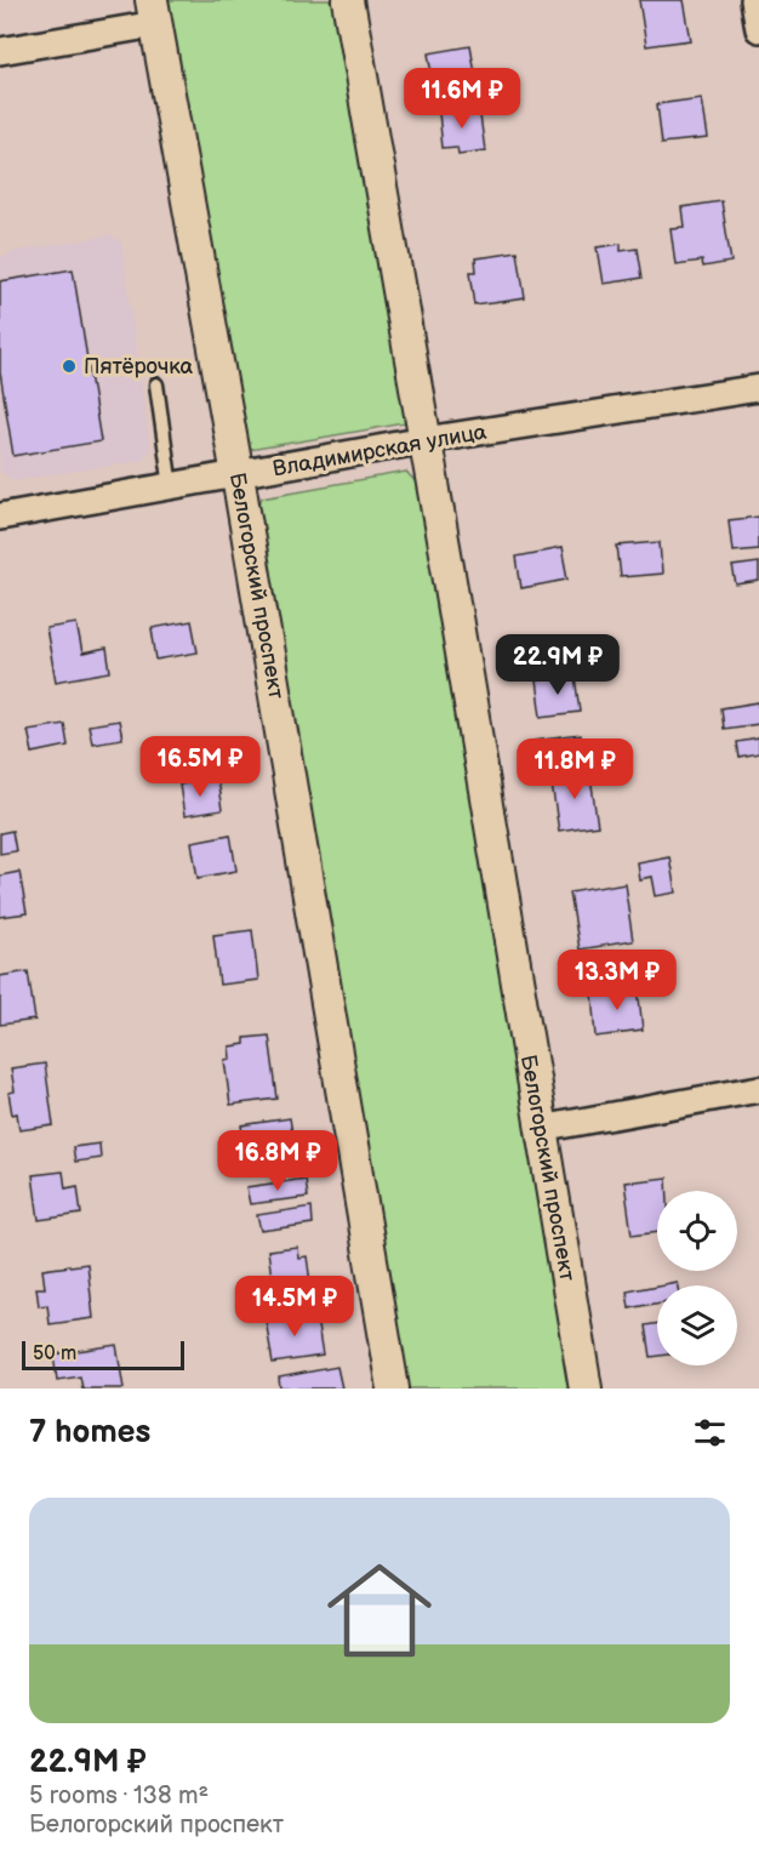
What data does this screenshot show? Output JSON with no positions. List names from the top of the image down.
{
  "streets": {
    "street": ["Владимирская улица", "Белогорский проспект"]
  },
  "crossings": [
    ["Владимирская улица", "Белогорский проспект"]
  ],
  "places": ["Пятёрочка"],
  "scale_bar": "50 m",
  "page": {
    "price": [
      "11.6M ₽",
      "22.9M ₽",
      "16.5M ₽",
      "11.8M ₽",
      "13.3M ₽",
      "16.8M ₽",
      "14.5M ₽"
    ],
    "scale": "50 m",
    "heading": "7 homes",
    "list": [
      {
        "name": "22.9M ₽",
        "note": "5 rooms · 138 m² · Белогорский проспект"
      }
    ]
  }
}
